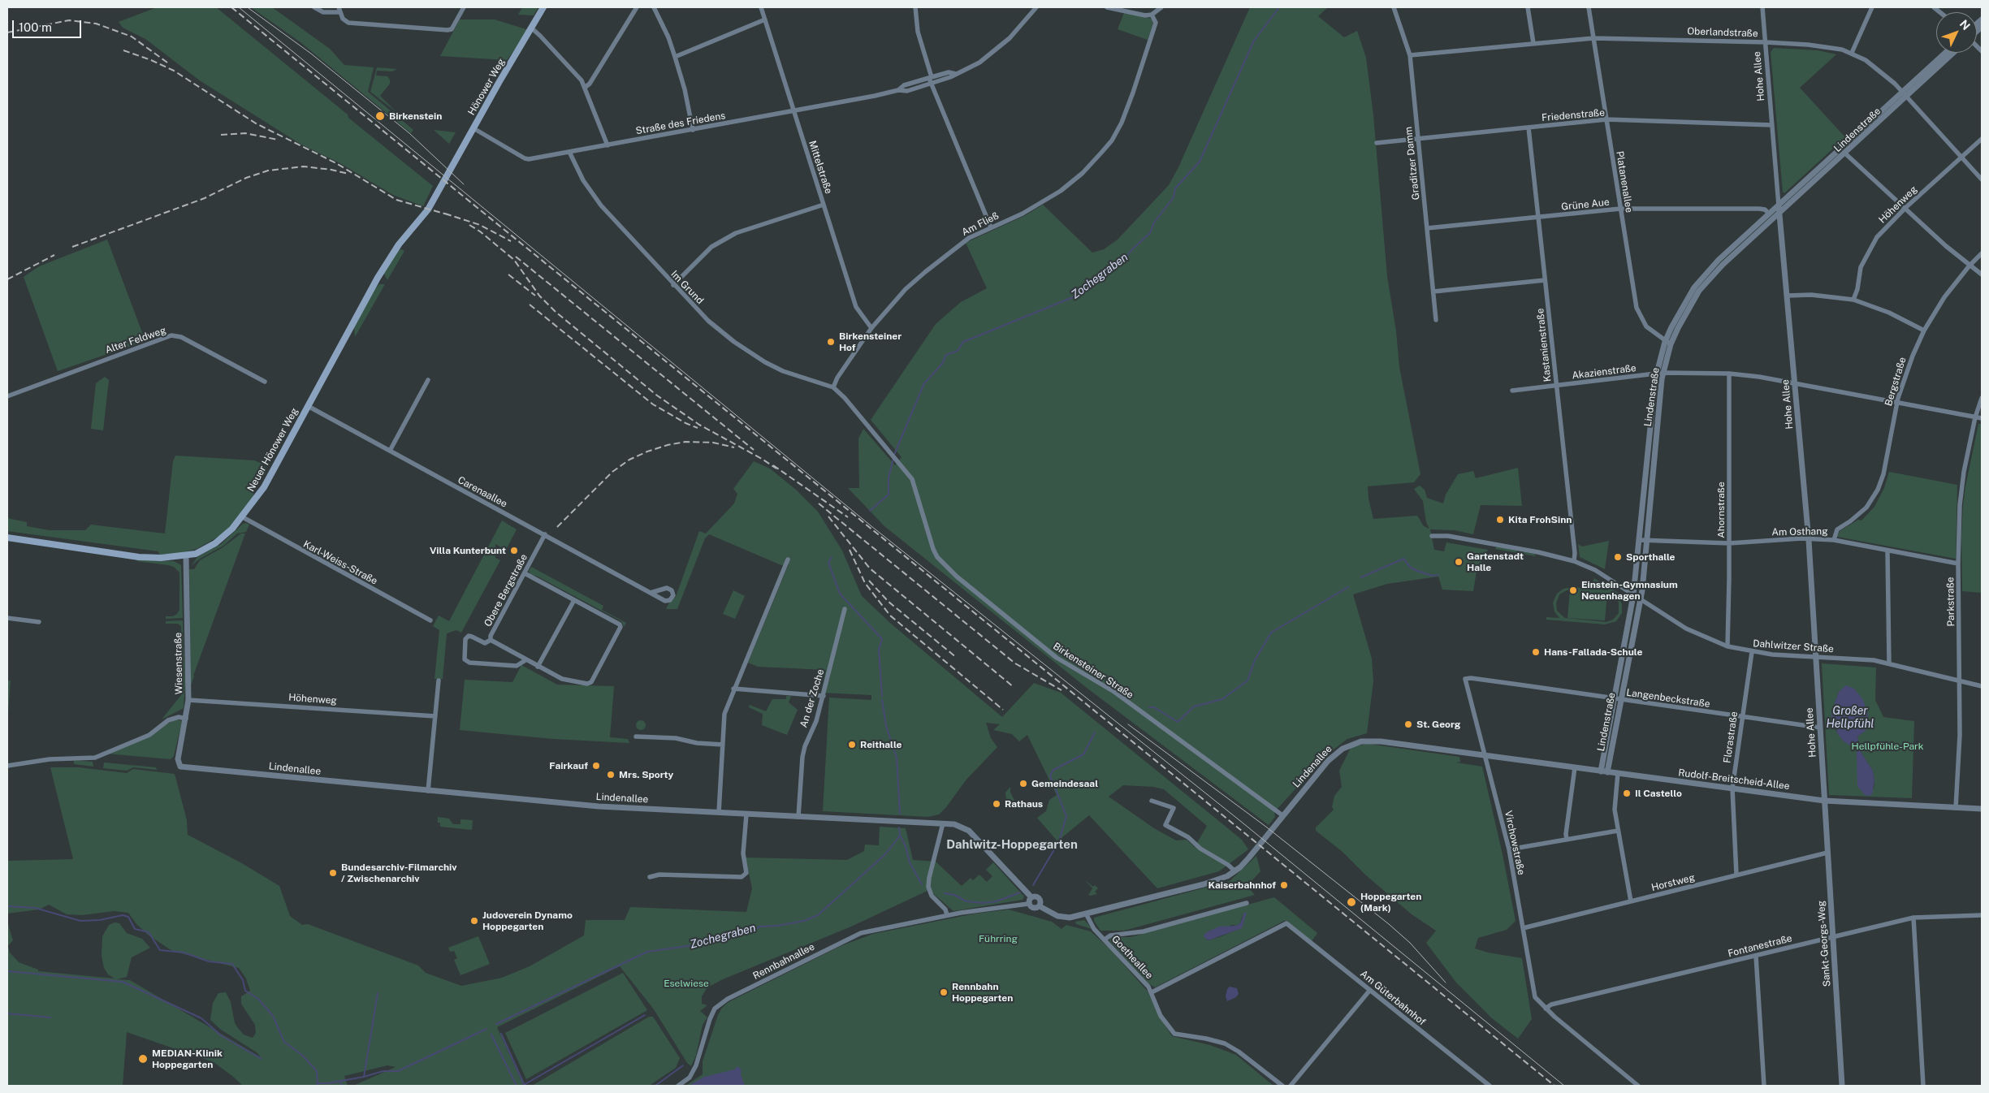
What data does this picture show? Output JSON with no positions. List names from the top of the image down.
{
  "streets": {
    "main road": ["Hönower Weg", "Neuer Hönower Weg"],
    "street": [
      "Oberlandstraße",
      "Hohe Allee",
      "Friedenstraße",
      "Straße des Friedens",
      "Lindenstraße",
      "Graditzer Damm",
      "Mittelstraße",
      "Platanenallee",
      "Grüne Aue",
      "Höhenweg",
      "Am Fließ",
      "Im Grund",
      "Alter Feldweg",
      "Kastanienstraße",
      "Akazienstraße",
      "Bergstraße",
      "Carenaallee",
      "Ahornstraße",
      "Am Osthang",
      "Karl-Weiss-Straße",
      "Obere Bergstraße",
      "Parkstraße",
      "Dahlwitzer Straße",
      "Wiesenstraße",
      "Birkensteiner Straße",
      "An der Zoche",
      "Langenbeckstraße",
      "Florastraße",
      "Lindenallee",
      "Rudolf-Breitscheid-Allee",
      "Virchowstraße",
      "Horstweg",
      "Sankt-Georgs-Weg",
      "Fontanestraße",
      "Goetheallee",
      "Rennbahnallee",
      "Am Güterbahnhof"
    ]
  },
  "crossings": [
    ["Oberlandstraße", "Hohe Allee"],
    ["Oberlandstraße", "Lindenstraße"],
    ["Oberlandstraße", "Graditzer Damm"],
    ["Oberlandstraße", "Platanenallee"],
    ["Oberlandstraße", "Höhenweg"],
    ["Hohe Allee", "Friedenstraße"],
    ["Hohe Allee", "Lindenstraße"],
    ["Hohe Allee", "Akazienstraße"],
    ["Hohe Allee", "Am Osthang"],
    ["Hohe Allee", "Dahlwitzer Straße"],
    ["Hohe Allee", "Langenbeckstraße"],
    ["Hohe Allee", "Rudolf-Breitscheid-Allee"],
    ["Hohe Allee", "Sankt-Georgs-Weg"],
    ["Hönower Weg", "Straße des Friedens"],
    ["Hönower Weg", "Neuer Hönower Weg"],
    ["Friedenstraße", "Graditzer Damm"],
    ["Friedenstraße", "Platanenallee"],
    ["Friedenstraße", "Kastanienstraße"],
    ["Straße des Friedens", "Mittelstraße"],
    ["Straße des Friedens", "Im Grund"],
    ["Lindenstraße", "Platanenallee"],
    ["Lindenstraße", "Grüne Aue"],
    ["Lindenstraße", "Akazienstraße"],
    ["Lindenstraße", "Am Osthang"],
    ["Lindenstraße", "Dahlwitzer Straße"],
    ["Lindenstraße", "Langenbeckstraße"],
    ["Lindenstraße", "Rudolf-Breitscheid-Allee"],
    ["Graditzer Damm", "Grüne Aue"],
    ["Mittelstraße", "Am Fließ"],
    ["Platanenallee", "Grüne Aue"],
    ["Grüne Aue", "Kastanienstraße"],
    ["Höhenweg", "Wiesenstraße"],
    ["Am Fließ", "Im Grund"],
    ["Am Fließ", "Birkensteiner Straße"],
    ["Im Grund", "Birkensteiner Straße"],
    ["Kastanienstraße", "Akazienstraße"],
    ["Kastanienstraße", "Dahlwitzer Straße"],
    ["Akazienstraße", "Bergstraße"],
    ["Akazienstraße", "Ahornstraße"],
    ["Akazienstraße", "Parkstraße"],
    ["Bergstraße", "Am Osthang"],
    ["Neuer Hönower Weg", "Carenaallee"],
    ["Neuer Hönower Weg", "Karl-Weiss-Straße"],
    ["Neuer Hönower Weg", "Wiesenstraße"],
    ["Carenaallee", "Obere Bergstraße"],
    ["Ahornstraße", "Am Osthang"],
    ["Ahornstraße", "Dahlwitzer Straße"],
    ["Am Osthang", "Parkstraße"],
    ["Parkstraße", "Dahlwitzer Straße"],
    ["Parkstraße", "Rudolf-Breitscheid-Allee"],
    ["Dahlwitzer Straße", "Florastraße"],
    ["Wiesenstraße", "Lindenallee"],
    ["Birkensteiner Straße", "Lindenallee"],
    ["An der Zoche", "Lindenallee"],
    ["Langenbeckstraße", "Florastraße"],
    ["Langenbeckstraße", "Virchowstraße"],
    ["Florastraße", "Rudolf-Breitscheid-Allee"],
    ["Florastraße", "Horstweg"],
    ["Lindenallee", "Rudolf-Breitscheid-Allee"],
    ["Lindenallee", "Virchowstraße"],
    ["Lindenallee", "Goetheallee"],
    ["Lindenallee", "Rennbahnallee"],
    ["Rudolf-Breitscheid-Allee", "Virchowstraße"],
    ["Rudolf-Breitscheid-Allee", "Sankt-Georgs-Weg"],
    ["Virchowstraße", "Horstweg"],
    ["Virchowstraße", "Fontanestraße"],
    ["Horstweg", "Sankt-Georgs-Weg"],
    ["Sankt-Georgs-Weg", "Fontanestraße"],
    ["Goetheallee", "Am Güterbahnhof"]
  ],
  "districts": ["Dahlwitz-Hoppegarten"],
  "water": ["Zochegraben", "Großer Hellpfühl"],
  "parks": ["Hellpfühle-Park", "Führring", "Eselwiese"],
  "places": [
    "Birkenstein",
    "Birkensteiner Hof",
    "Kita FrohSinn",
    "Villa Kunterbunt",
    "Sporthalle",
    "Gartenstadt Halle",
    "Einstein-Gymnasium Neuenhagen",
    "Hans-Fallada-Schule",
    "St. Georg",
    "Reithalle",
    "Fairkauf",
    "Mrs. Sporty",
    "Gemeindesaal",
    "Il Castello",
    "Rathaus",
    "Bundesarchiv-Filmarchiv / Zwischenarchiv",
    "Kaiserbahnhof",
    "Hoppegarten (Mark)",
    "Judoverein Dynamo Hoppegarten",
    "Rennbahn Hoppegarten",
    "MEDIAN-Klinik Hoppegarten"
  ],
  "scale_bar": "100 m",
  "north": "top right"
}
